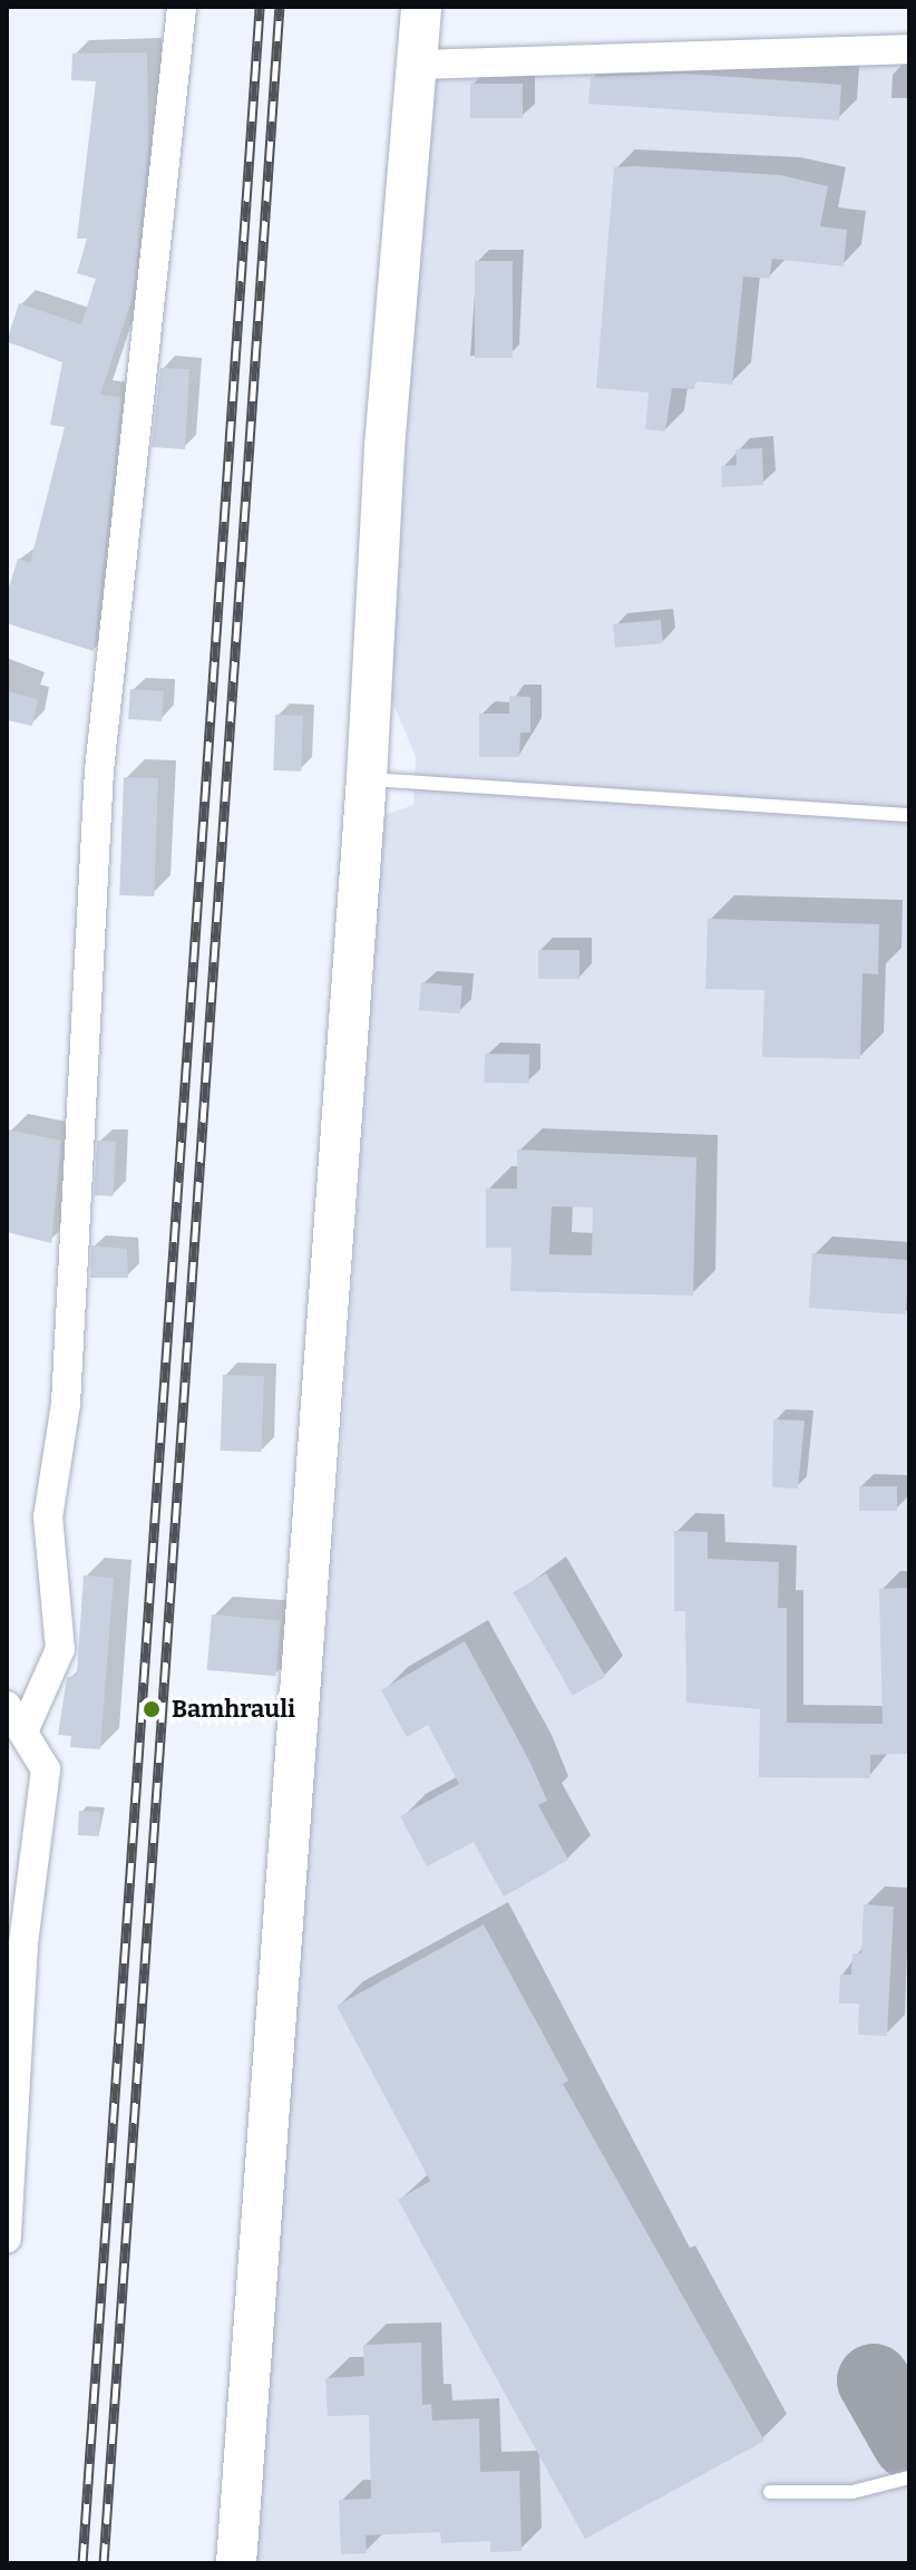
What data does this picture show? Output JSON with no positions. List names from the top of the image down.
{
  "places": ["Bamhrauli"]
}
